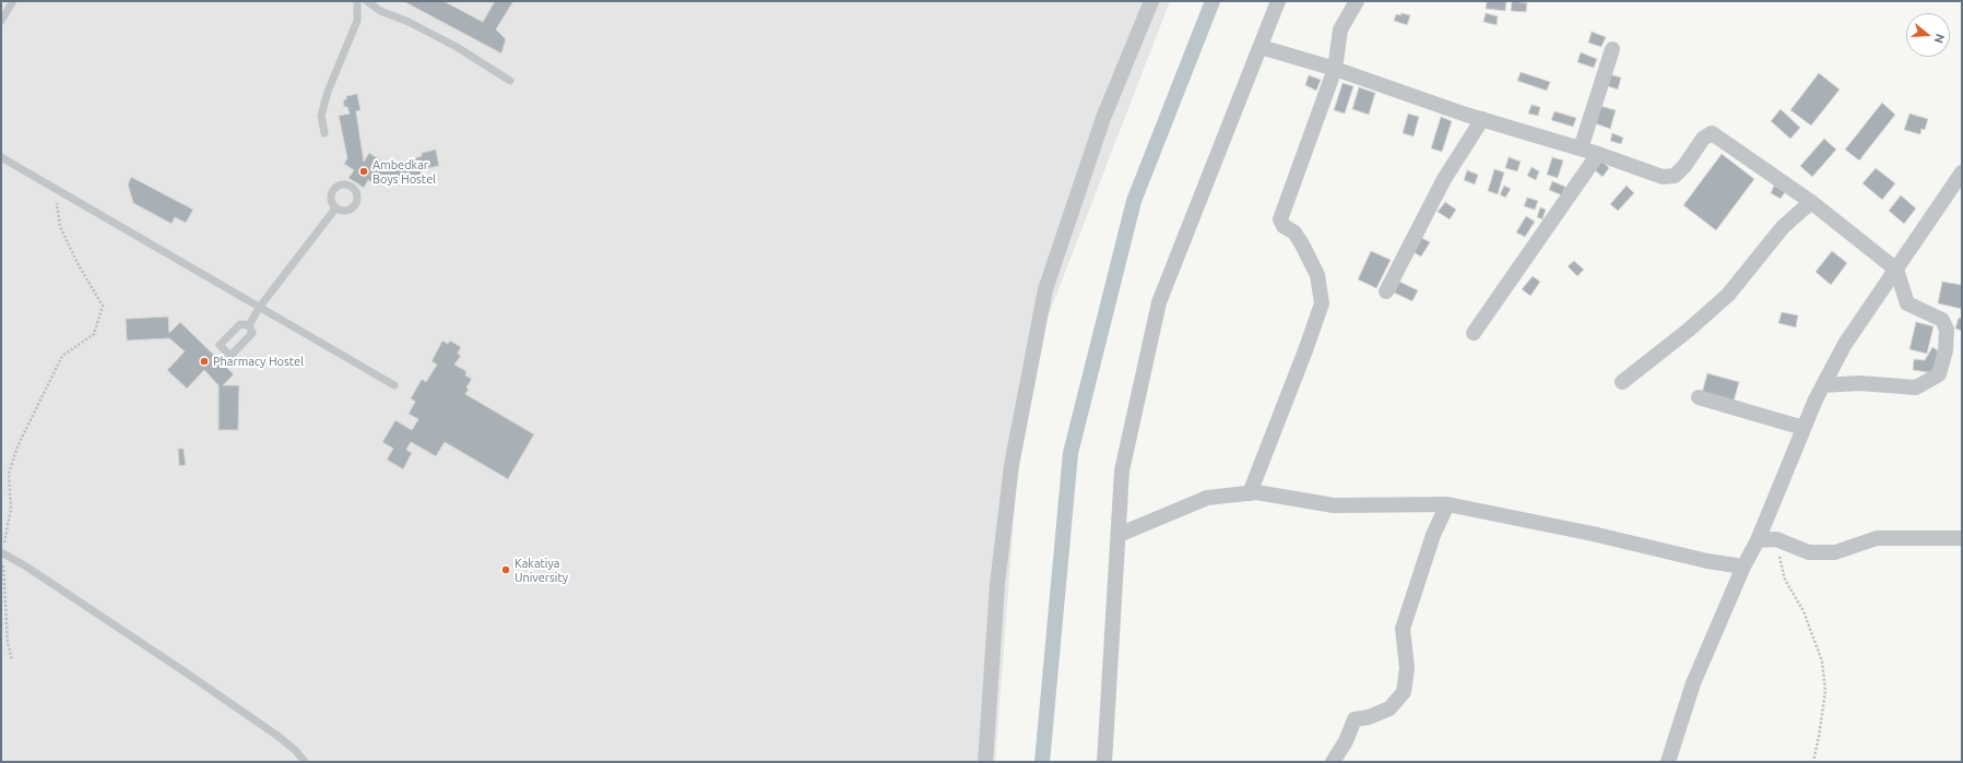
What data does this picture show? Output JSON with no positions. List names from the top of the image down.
{
  "places": ["Ambedkar Boys Hostel", "Pharmacy Hostel", "Kakatiya University"],
  "north": "right"
}
